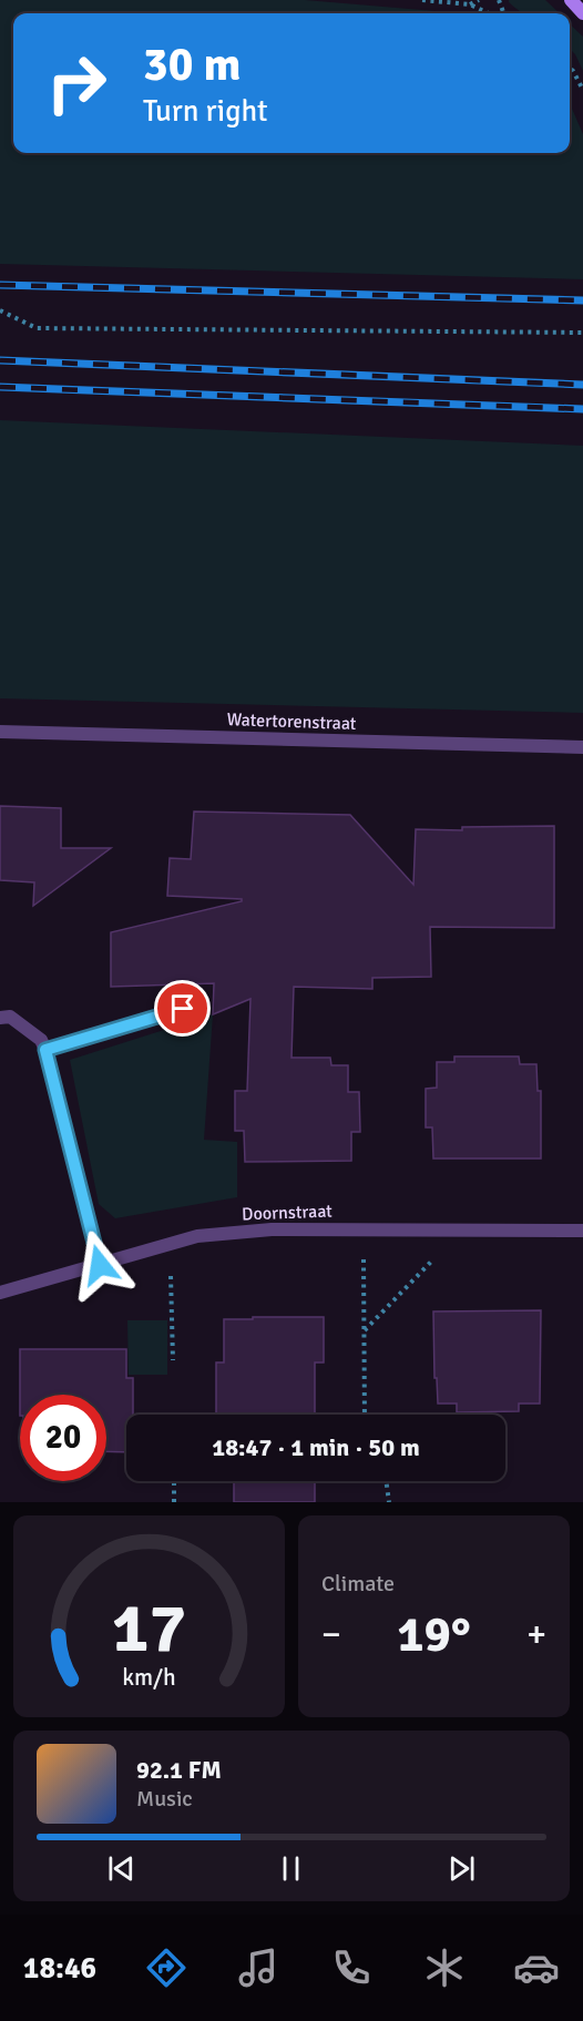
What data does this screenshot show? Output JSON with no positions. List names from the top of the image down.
{
  "streets": {
    "street": ["Watertorenstraat", "Doornstraat"]
  },
  "page": {
    "turn": ["30 m", "Turn right"],
    "limit": "20",
    "trip": "18:47 · 1 min · 50 m",
    "tile": "Climate",
    "heat": ["−", "19°", "+"],
    "song": ["92.1 FM", "Music"],
    "tabs": "18:46",
    "gauge": ["17", "km/h"]
  }
}
